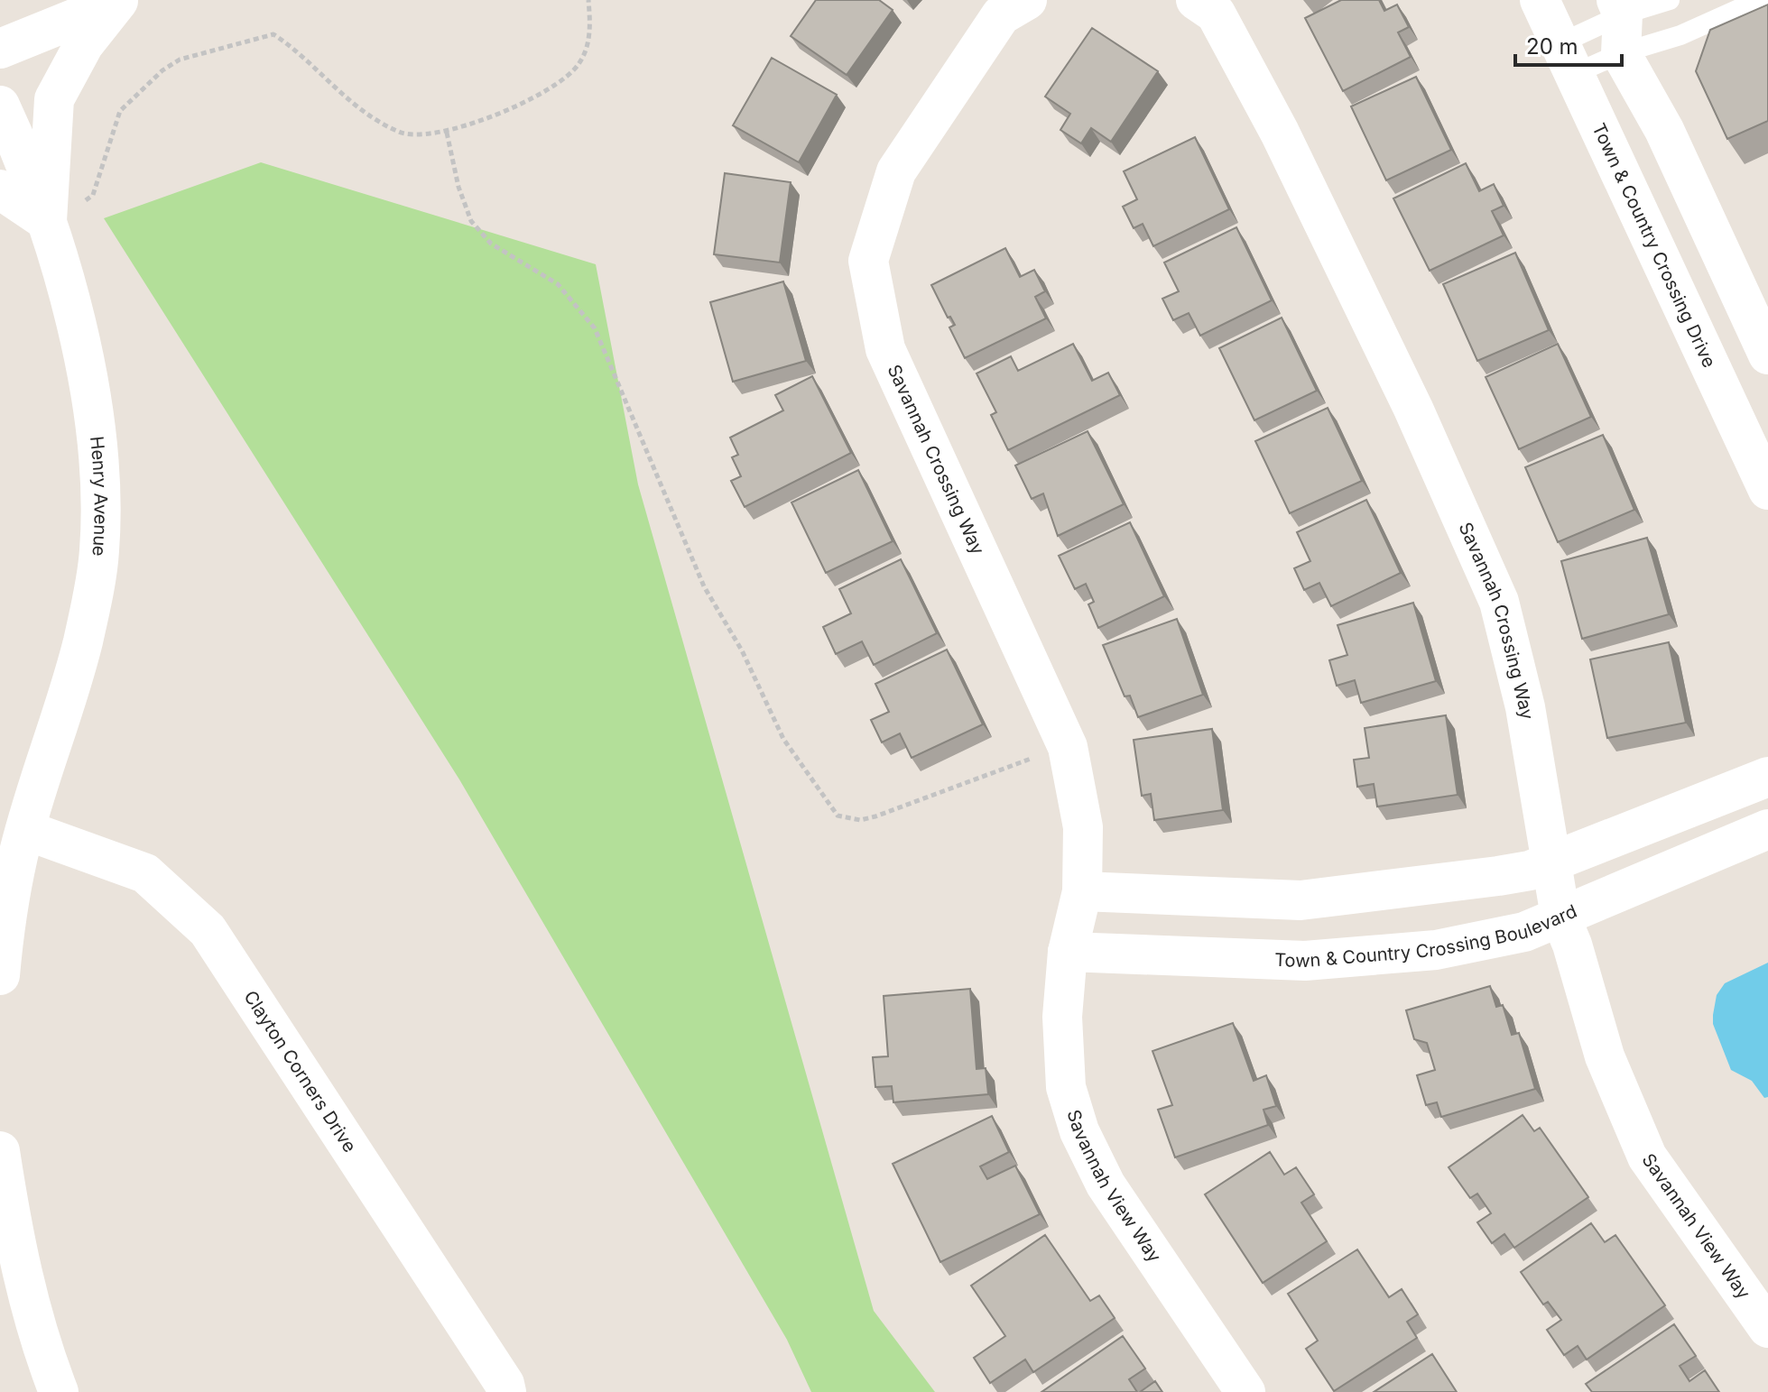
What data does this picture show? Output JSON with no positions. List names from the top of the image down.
{
  "streets": {
    "street": [
      "Town & Country Crossing Drive",
      "Savannah Crossing Way",
      "Henry Avenue",
      "Town & Country Crossing Boulevard",
      "Clayton Corners Drive",
      "Savannah View Way"
    ]
  },
  "crossings": [
    ["Savannah Crossing Way", "Town & Country Crossing Boulevard"],
    ["Savannah Crossing Way", "Savannah View Way"],
    ["Henry Avenue", "Clayton Corners Drive"],
    ["Town & Country Crossing Boulevard", "Savannah View Way"]
  ],
  "scale_bar": "20 m"
}
